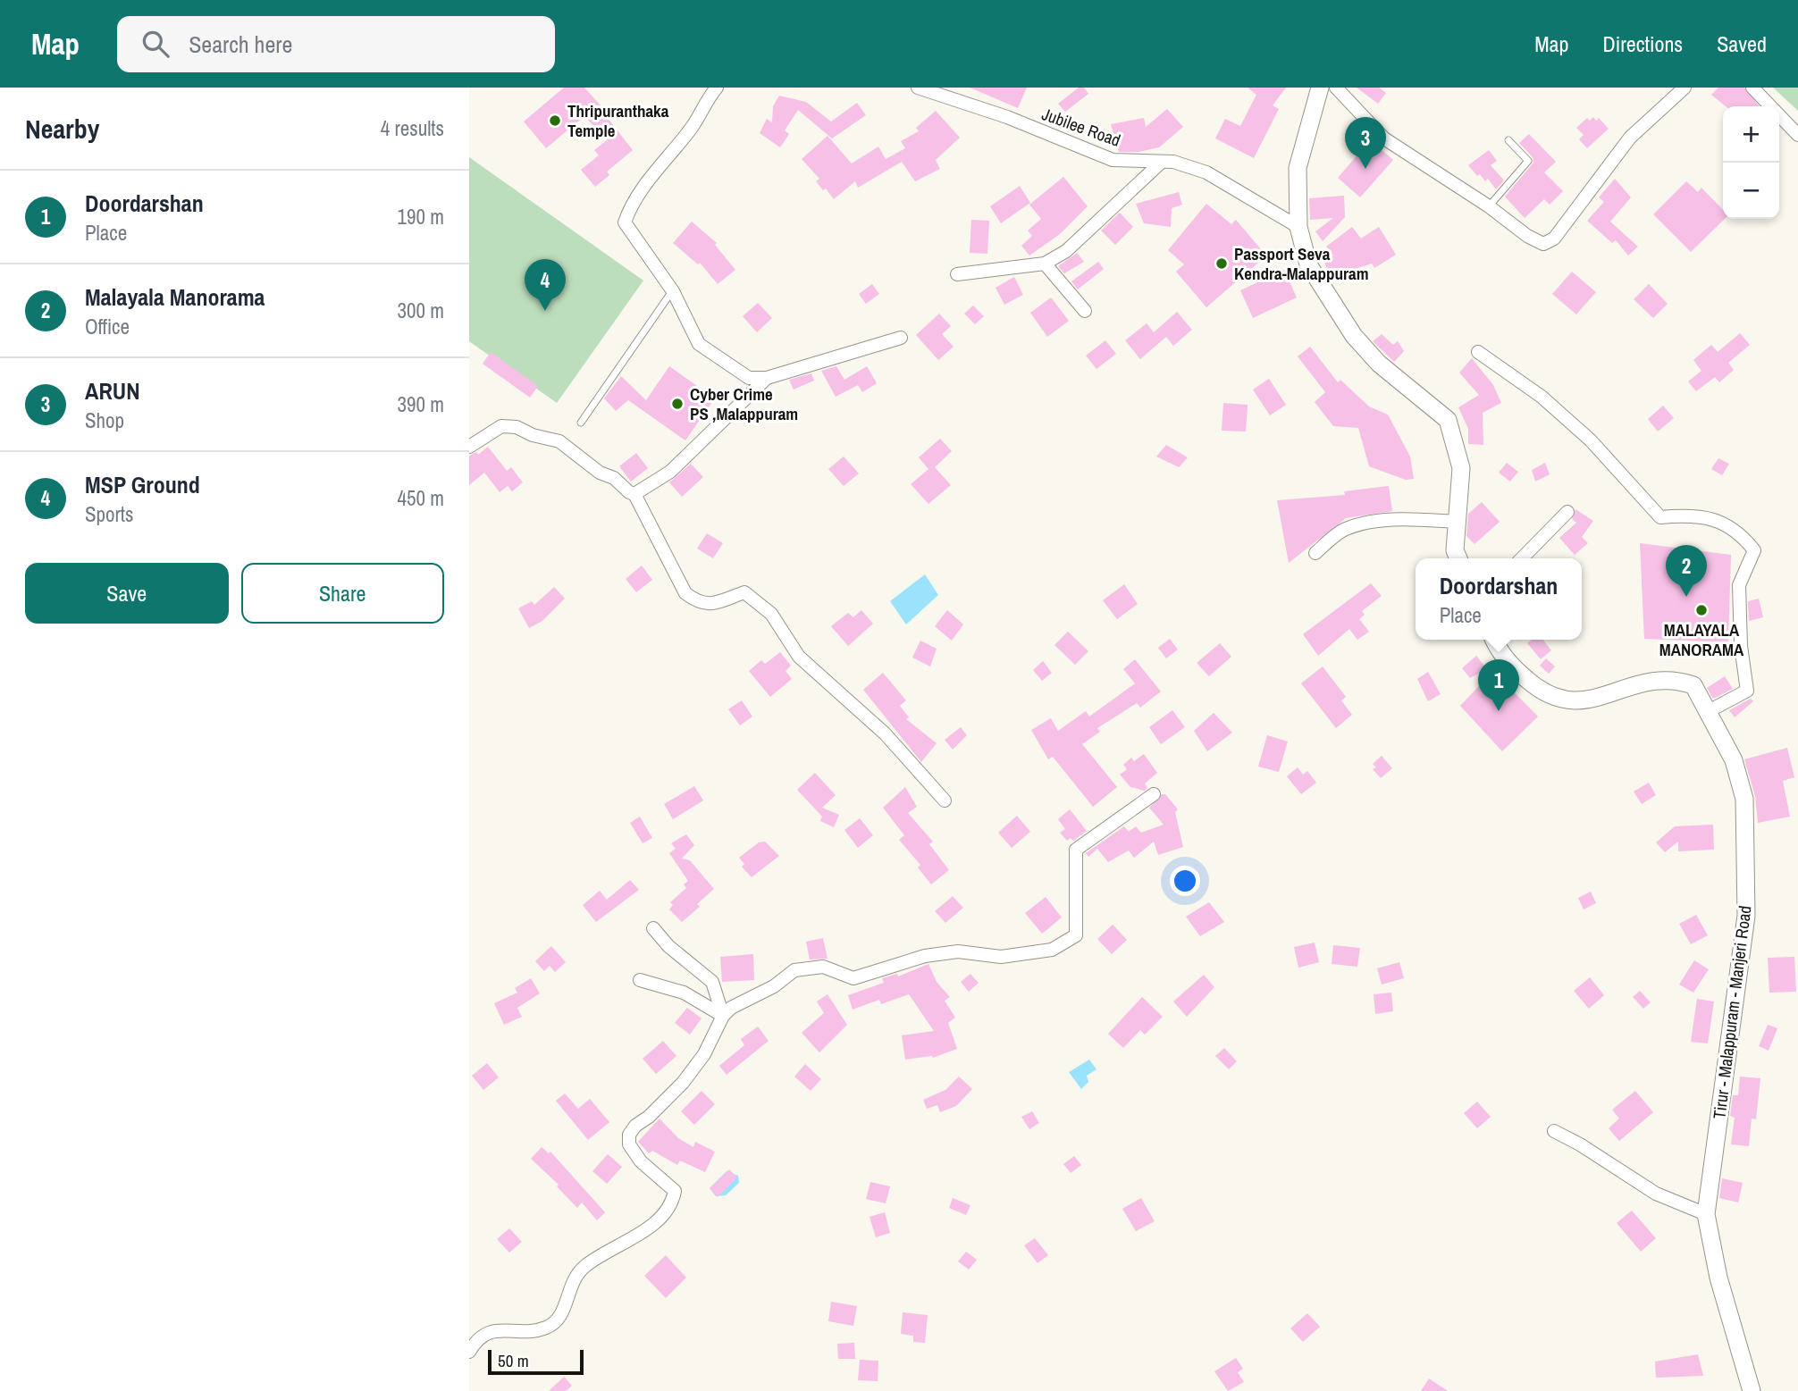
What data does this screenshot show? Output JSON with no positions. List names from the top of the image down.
{
  "streets": {
    "main road": ["Tirur - Malappuram - Manjeri Road"],
    "street": ["Jubilee Road"]
  },
  "places": [
    "Thripuranthaka Temple",
    "Passport Seva Kendra-Malappuram",
    "Cyber Crime PS ,Malappuram",
    "MALAYALA MANORAMA"
  ],
  "scale_bar": "50 m",
  "page": {
    "header": "Map",
    "search": "Search here",
    "nav": ["Map", "Directions", "Saved"],
    "heading": ["Nearby", "4 results"],
    "map_buttons": ["+", "−"],
    "pins": [
      "3",
      "4",
      "2",
      "1"
    ],
    "list": [
      {
        "mark": "1",
        "name": "Doordarshan",
        "note": "Place",
        "value": "190 m"
      },
      {
        "mark": "2",
        "name": "Malayala Manorama",
        "note": "Office",
        "value": "300 m"
      },
      {
        "mark": "3",
        "name": "ARUN",
        "note": "Shop",
        "value": "390 m"
      },
      {
        "mark": "4",
        "name": "MSP Ground",
        "note": "Sports",
        "value": "450 m"
      }
    ],
    "buttons": ["Save", "Share"],
    "popup": ["Doordarshan", "Place"],
    "scale": "50 m"
  }
}
